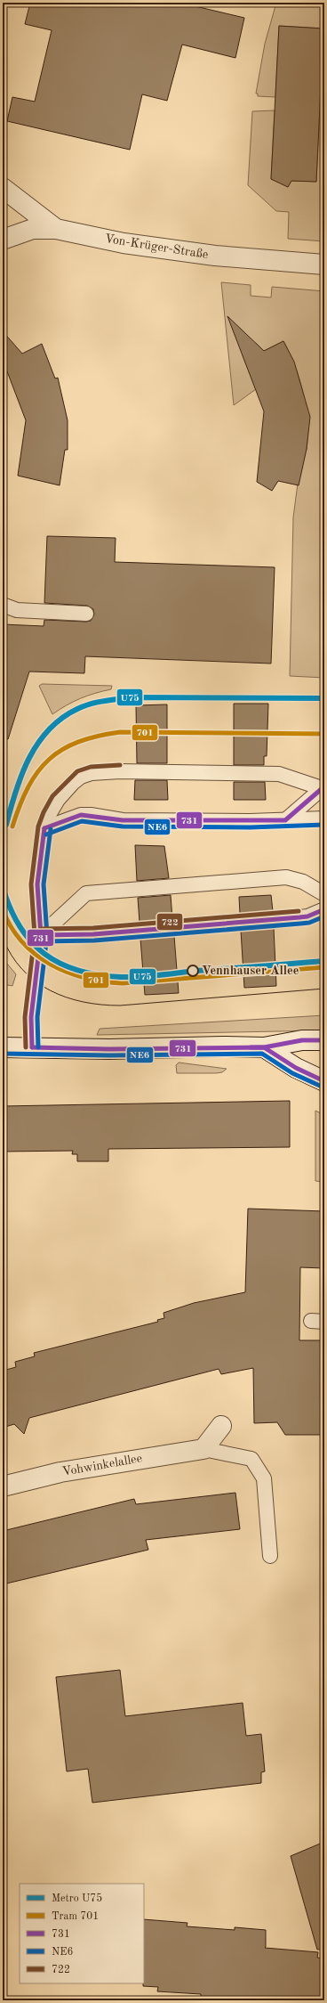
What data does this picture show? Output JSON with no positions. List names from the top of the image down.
{
  "streets": {
    "street": ["Von-Krüger-Straße", "Vohwinkelallee"]
  },
  "places": ["Vennhauser Allee"],
  "lines": [
    "metro line U75",
    "tram line 701",
    "transit line 722",
    "transit line 731",
    "transit line NE6"
  ],
  "legend": [
    "Metro U75",
    "Tram 701",
    "731",
    "NE6",
    "722"
  ]
}
